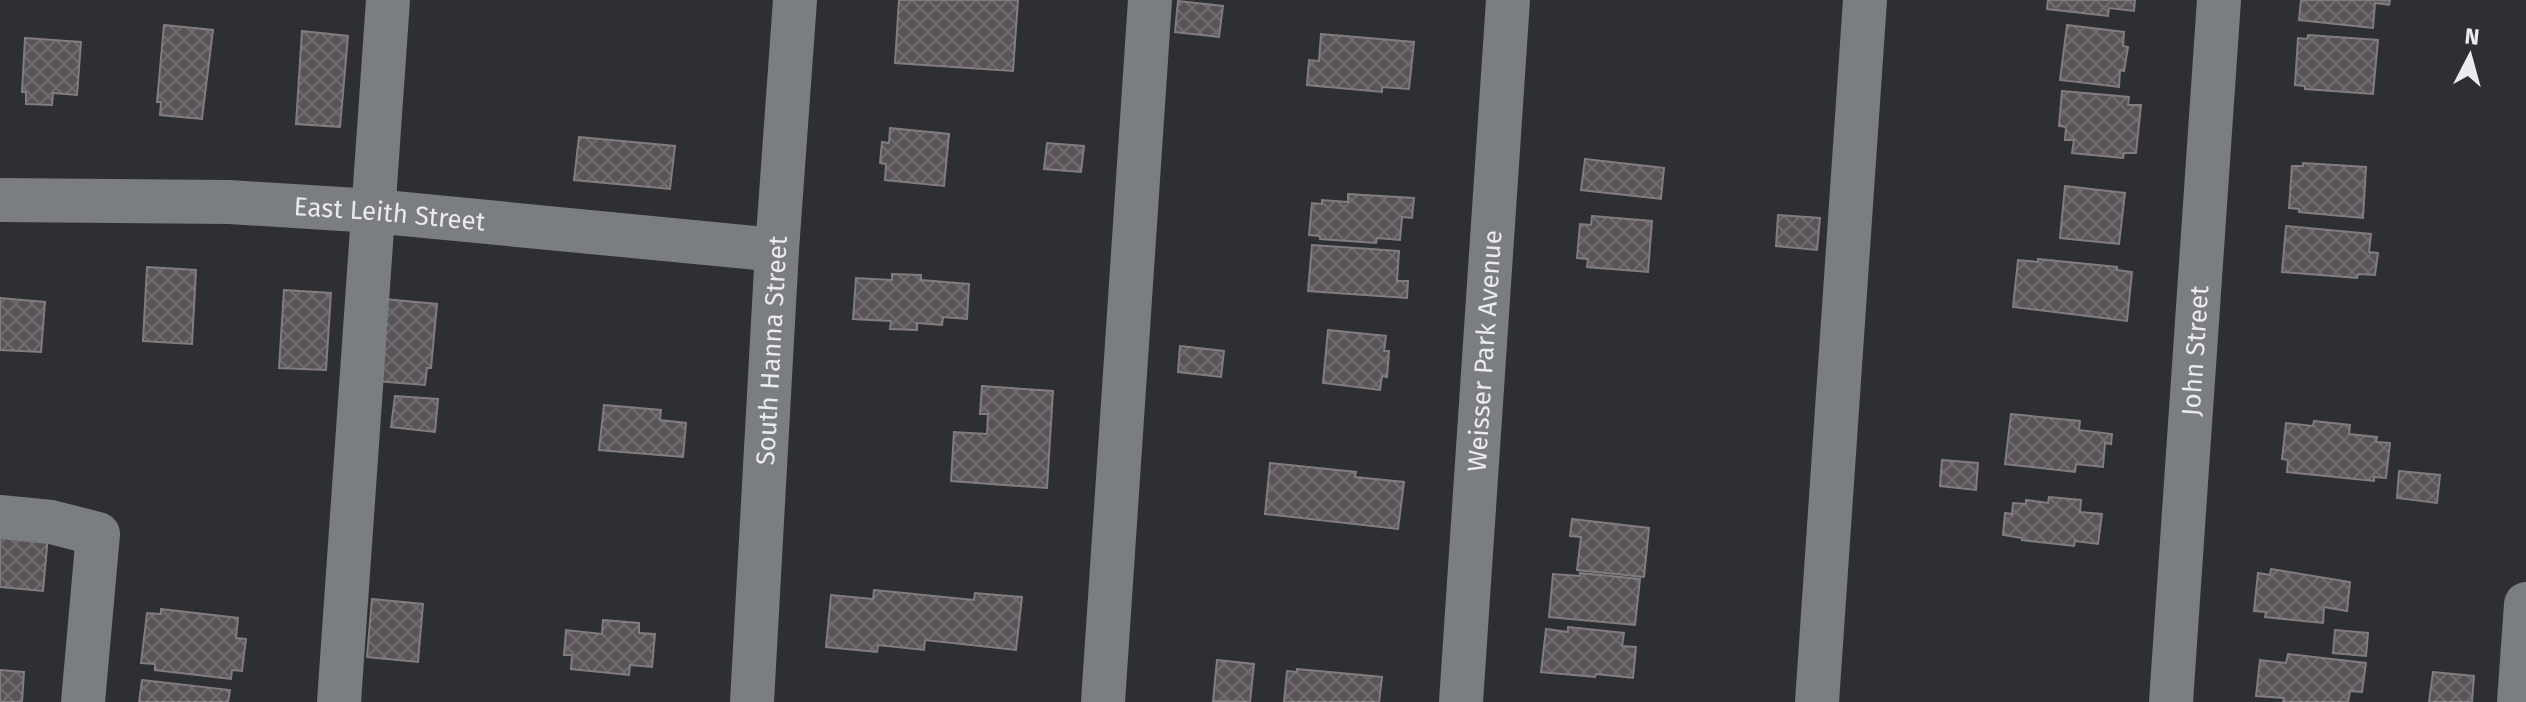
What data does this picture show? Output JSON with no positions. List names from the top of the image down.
{
  "streets": {
    "street": [
      "East Leith Street",
      "South Hanna Street",
      "Weisser Park Avenue",
      "John Street"
    ]
  },
  "crossings": [
    ["East Leith Street", "South Hanna Street"]
  ],
  "north": "top"
}
